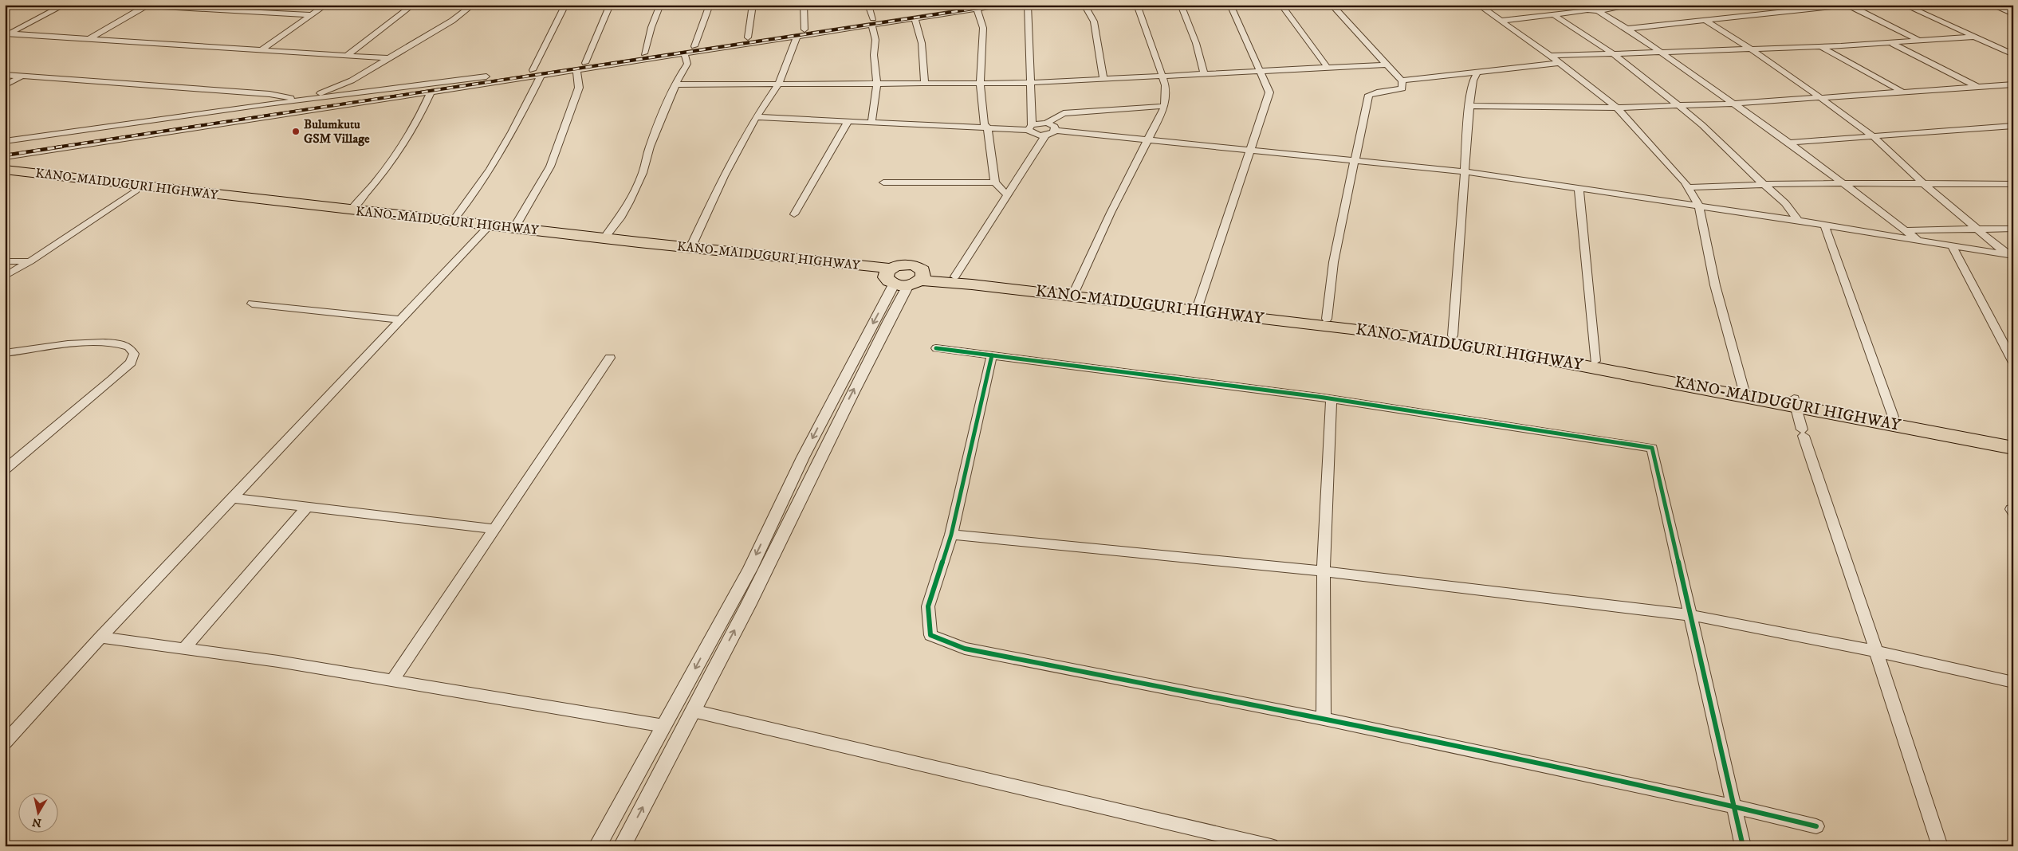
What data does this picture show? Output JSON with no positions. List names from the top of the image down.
{
  "streets": {
    "highway": ["KANO-MAIDUGURI HIGHWAY"]
  },
  "places": ["Bulumkutu GSM Village"],
  "north": "bottom"
}
